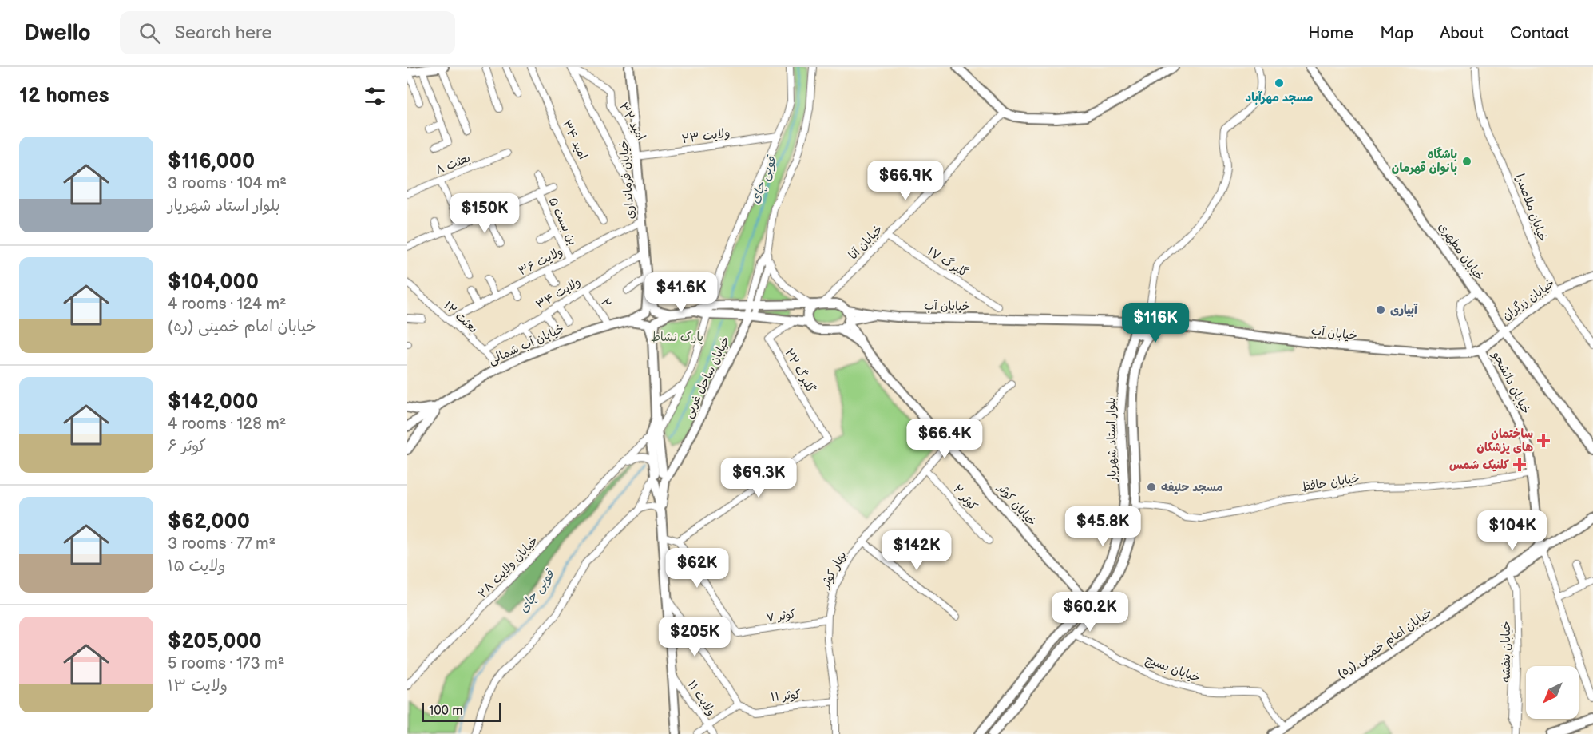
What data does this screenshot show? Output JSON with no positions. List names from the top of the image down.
{
  "streets": {
    "main road": [
      "خیابان فرمانداری",
      "خیابان مطهری",
      "خیابان آب",
      "خیابان آب شمالی",
      "خیابان ساحل غربی",
      "خیابان دانشجو",
      "بلوار استاد شهریار",
      "خیابان کوثر",
      "خیابان امام خمینی (ره)"
    ],
    "street": [
      "امید ۳۲",
      "ولایت ۲۳",
      "امید ۳۴",
      "بعثت ۸",
      "خیابان ملاصدرا",
      "بن بست ۵",
      "خیابان آنا",
      "ولایت ۳۶",
      "گلبرگ ۱۷",
      "ولایت ۳۴",
      "خیابان زرگران",
      "۲",
      "بعثت ۱۲",
      "گلبرگ ۲۲",
      "خیابان حافظ",
      "کوثر ۲",
      "خیابان ولایت ۲۸",
      "بهار کوثر",
      "کوثر ۷",
      "خیابان بنفشه",
      "خیابان بسیج",
      "کوثر ۱۱",
      "ولایت ۱۱"
    ]
  },
  "crossings": [
    ["امید ۳۲", "ولایت ۲۳"],
    ["امید ۳۲", "خیابان فرمانداری"],
    ["ولایت ۲۳", "خیابان فرمانداری"],
    ["ولایت ۲۳", "خیابان ولایت ۲۸"],
    ["خیابان فرمانداری", "ولایت ۳۶"],
    ["خیابان فرمانداری", "ولایت ۳۴"],
    ["خیابان فرمانداری", "خیابان آب شمالی"],
    ["خیابان ملاصدرا", "خیابان زرگران"],
    ["بن بست ۵", "ولایت ۳۶"],
    ["خیابان آنا", "گلبرگ ۱۷"],
    ["خیابان آنا", "خیابان آب"],
    ["خیابان آنا", "خیابان کوثر"],
    ["خیابان مطهری", "خیابان زرگران"],
    ["خیابان مطهری", "خیابان آب"],
    ["ولایت ۳۶", "بعثت ۱۲"],
    ["ولایت ۳۴", "۲"],
    ["ولایت ۳۴", "بعثت ۱۲"],
    ["خیابان زرگران", "خیابان آب"],
    ["۲", "خیابان آب شمالی"],
    ["خیابان آب", "خیابان دانشجو"],
    ["خیابان آب", "بلوار استاد شهریار"],
    ["خیابان آب", "خیابان کوثر"],
    ["بعثت ۱۲", "خیابان آب شمالی"],
    ["گلبرگ ۲۲", "کوثر ۷"],
    ["خیابان دانشجو", "خیابان حافظ"],
    ["خیابان دانشجو", "خیابان امام خمینی (ره)"],
    ["بلوار استاد شهریار", "خیابان حافظ"],
    ["بلوار استاد شهریار", "خیابان کوثر"],
    ["بلوار استاد شهریار", "خیابان بسیج"],
    ["کوثر ۲", "بهار کوثر"],
    ["خیابان کوثر", "بهار کوثر"],
    ["بهار کوثر", "کوثر ۷"],
    ["بهار کوثر", "کوثر ۱۱"],
    ["خیابان امام خمینی (ره)", "خیابان بنفشه"],
    ["خیابان امام خمینی (ره)", "خیابان بسیج"]
  ],
  "water": ["قوبی چای"],
  "parks": ["پارک نشاط"],
  "places": {
    "other": [
      "مسجد مهرآباد",
      "باشگاه بانوان قهرمان",
      "آبیاری",
      "مسجد حنیفه"
    ],
    "health": ["ساختمان های پزشکان", "کلنیک شمس"]
  },
  "scale_bar": "100 m",
  "north": "bottom left",
  "page": {
    "header": "Dwello",
    "search": "Search here",
    "nav": [
      "Home",
      "Map",
      "About",
      "Contact"
    ],
    "heading": "12 homes",
    "list": [
      {
        "name": "$116,000",
        "note": "3 rooms · 104 m² · بلوار استاد شهریار"
      },
      {
        "name": "$104,000",
        "note": "4 rooms · 124 m² · خیابان امام خمینی (ره)"
      },
      {
        "name": "$142,000",
        "note": "4 rooms · 128 m² · کوثر ۶"
      },
      {
        "name": "$62,000",
        "note": "3 rooms · 77 m² · ولایت ۱۵"
      },
      {
        "name": "$205,000",
        "note": "5 rooms · 173 m² · ولایت ۱۳"
      }
    ],
    "price": [
      "$66.9K",
      "$150K",
      "$41.6K",
      "$116K",
      "$66.4K",
      "$69.3K",
      "$45.8K",
      "$104K",
      "$142K",
      "$62K",
      "$60.2K",
      "$205K"
    ],
    "scale": "100 m"
  }
}
